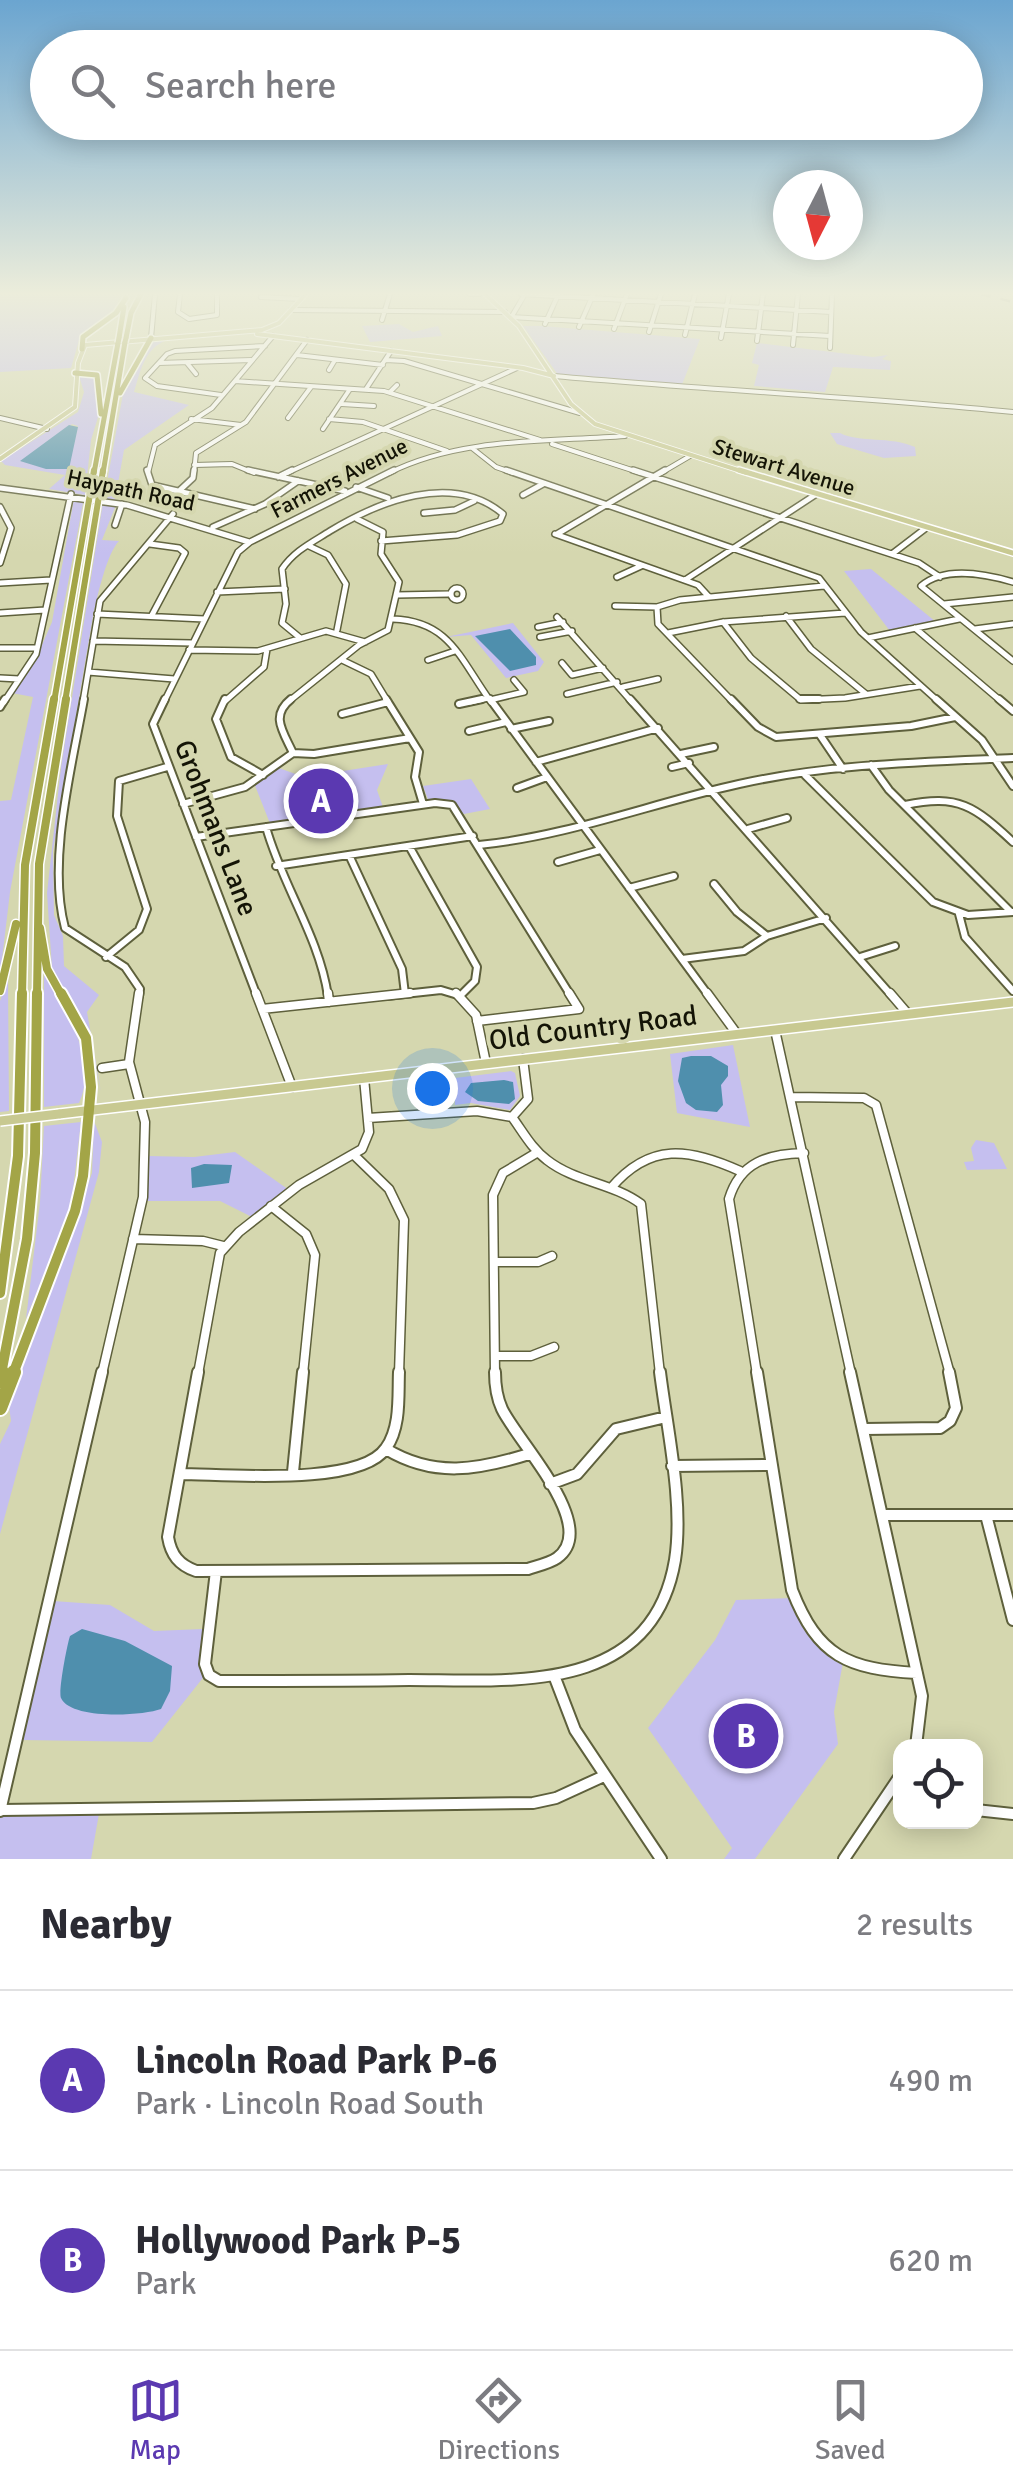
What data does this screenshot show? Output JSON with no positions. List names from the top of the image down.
{
  "streets": {
    "main road": ["Stewart Avenue", "Old Country Road"],
    "street": ["Farmers Avenue", "Haypath Road", "Grohmans Lane"]
  },
  "crossings": [
    ["Stewart Avenue", "Farmers Avenue"],
    ["Farmers Avenue", "Haypath Road"],
    ["Farmers Avenue", "Grohmans Lane"],
    ["Haypath Road", "Grohmans Lane"],
    ["Grohmans Lane", "Old Country Road"]
  ],
  "north": "bottom",
  "page": {
    "search": "Search here",
    "pins": ["A", "B"],
    "heading": ["Nearby", "2 results"],
    "list": [
      {
        "mark": "A",
        "name": "Lincoln Road Park P-6",
        "note": "Park · Lincoln Road South",
        "value": "490 m"
      },
      {
        "mark": "B",
        "name": "Hollywood Park P-5",
        "note": "Park",
        "value": "620 m"
      }
    ],
    "nav": ["Map", "Directions", "Saved"]
  }
}
